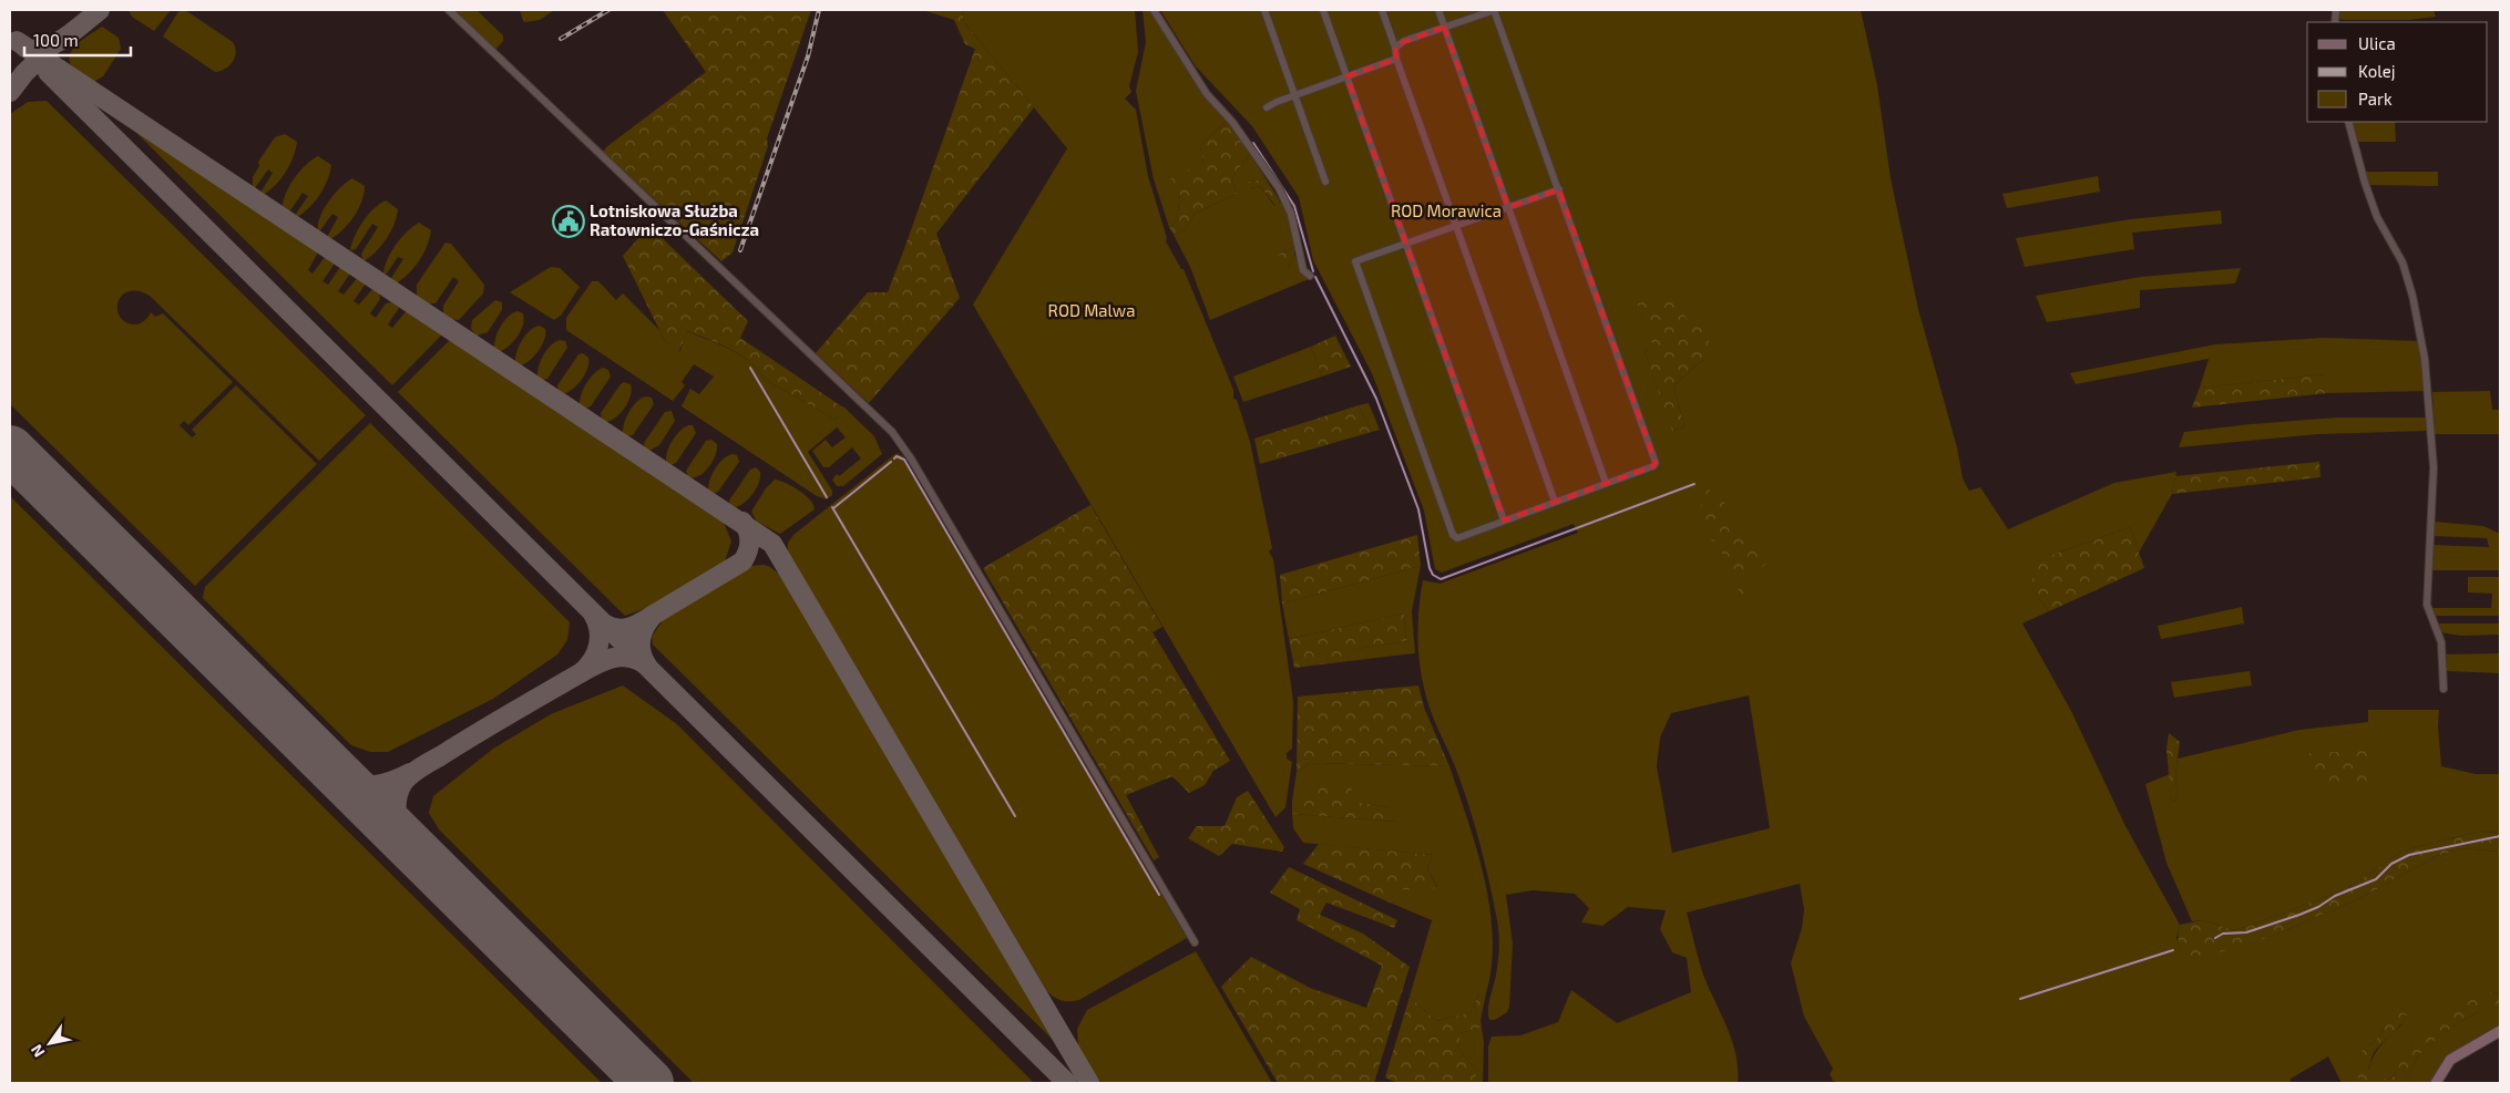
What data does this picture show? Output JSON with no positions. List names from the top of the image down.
{
  "parks": ["ROD Morawica", "ROD Malwa"],
  "places": {
    "public building": ["Lotniskowa Służba Ratowniczo-Gaśnicza"]
  },
  "legend": ["Ulica", "Kolej", "Park"],
  "scale_bar": "100 m",
  "north": "bottom left"
}
